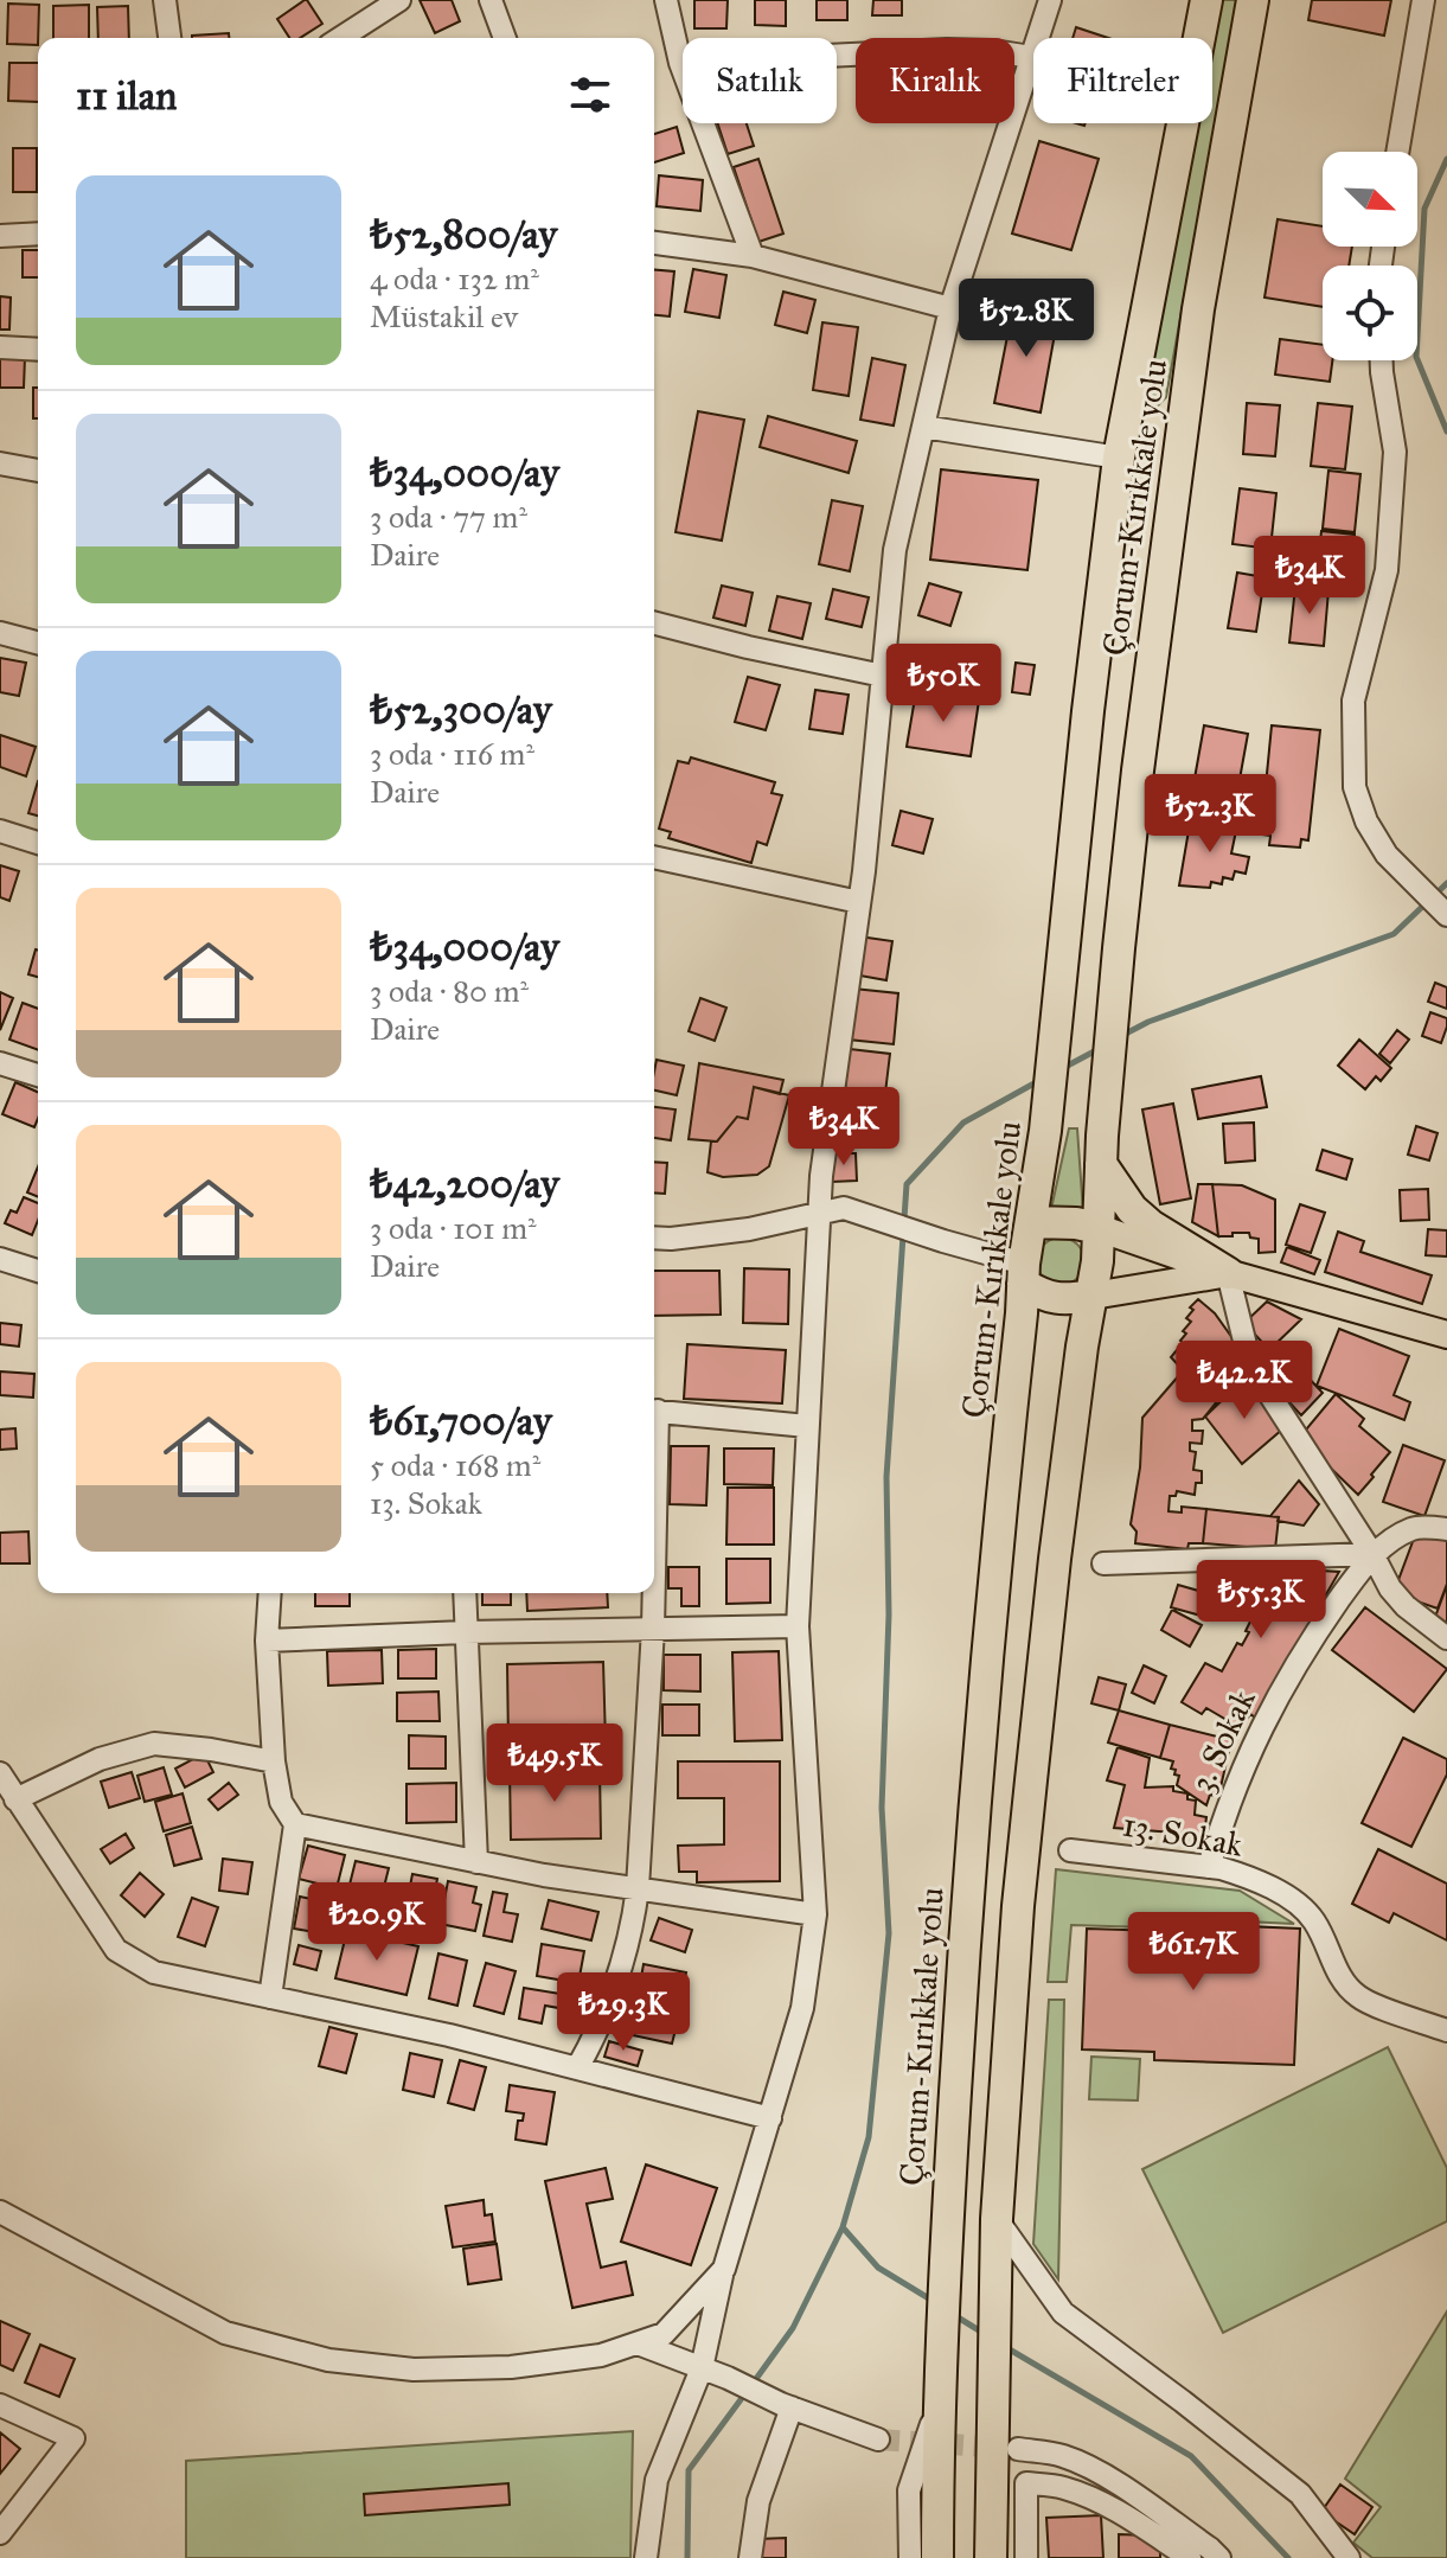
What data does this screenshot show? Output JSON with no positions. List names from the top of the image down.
{
  "streets": {
    "highway": ["Çorum-Kırıkkale yolu"],
    "street": ["3. Sokak", "13. Sokak"]
  },
  "crossings": [
    ["3. Sokak", "13. Sokak"]
  ],
  "north": "bottom right",
  "page": {
    "chip": ["Satılık", "Kiralık", "Filtreler"],
    "heading": "11 ilan",
    "list": [
      {
        "name": "₺52,800/ay",
        "note": "4 oda · 132 m² · Müstakil ev"
      },
      {
        "name": "₺34,000/ay",
        "note": "3 oda · 77 m² · Daire"
      },
      {
        "name": "₺52,300/ay",
        "note": "3 oda · 116 m² · Daire"
      },
      {
        "name": "₺34,000/ay",
        "note": "3 oda · 80 m² · Daire"
      },
      {
        "name": "₺42,200/ay",
        "note": "3 oda · 101 m² · Daire"
      },
      {
        "name": "₺61,700/ay",
        "note": "5 oda · 168 m² · 13. Sokak"
      }
    ],
    "price": [
      "₺52.8K",
      "₺34K",
      "₺50K",
      "₺52.3K",
      "₺34K",
      "₺42.2K",
      "₺55.3K",
      "₺49.5K",
      "₺20.9K",
      "₺61.7K",
      "₺29.3K"
    ]
  }
}
